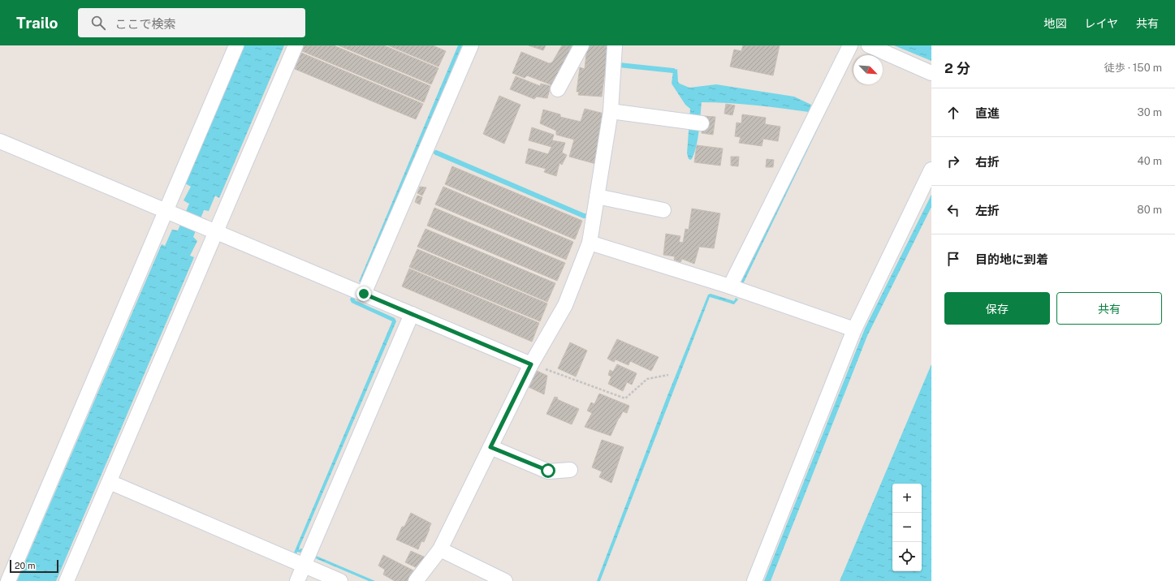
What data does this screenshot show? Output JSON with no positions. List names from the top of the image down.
{
  "scale_bar": "20 m",
  "north": "bottom right",
  "page": {
    "header": "Trailo",
    "search": "ここで検索",
    "nav": ["地図", "レイヤ", "共有"],
    "heading": ["2 分", "徒歩 · 150 m"],
    "list": [
      ["直進", "30 m"],
      ["右折", "40 m"],
      ["左折", "80 m"],
      "目的地に到着"
    ],
    "buttons": ["保存", "共有"],
    "map_buttons": ["+", "−"],
    "scale": "20 m"
  }
}
